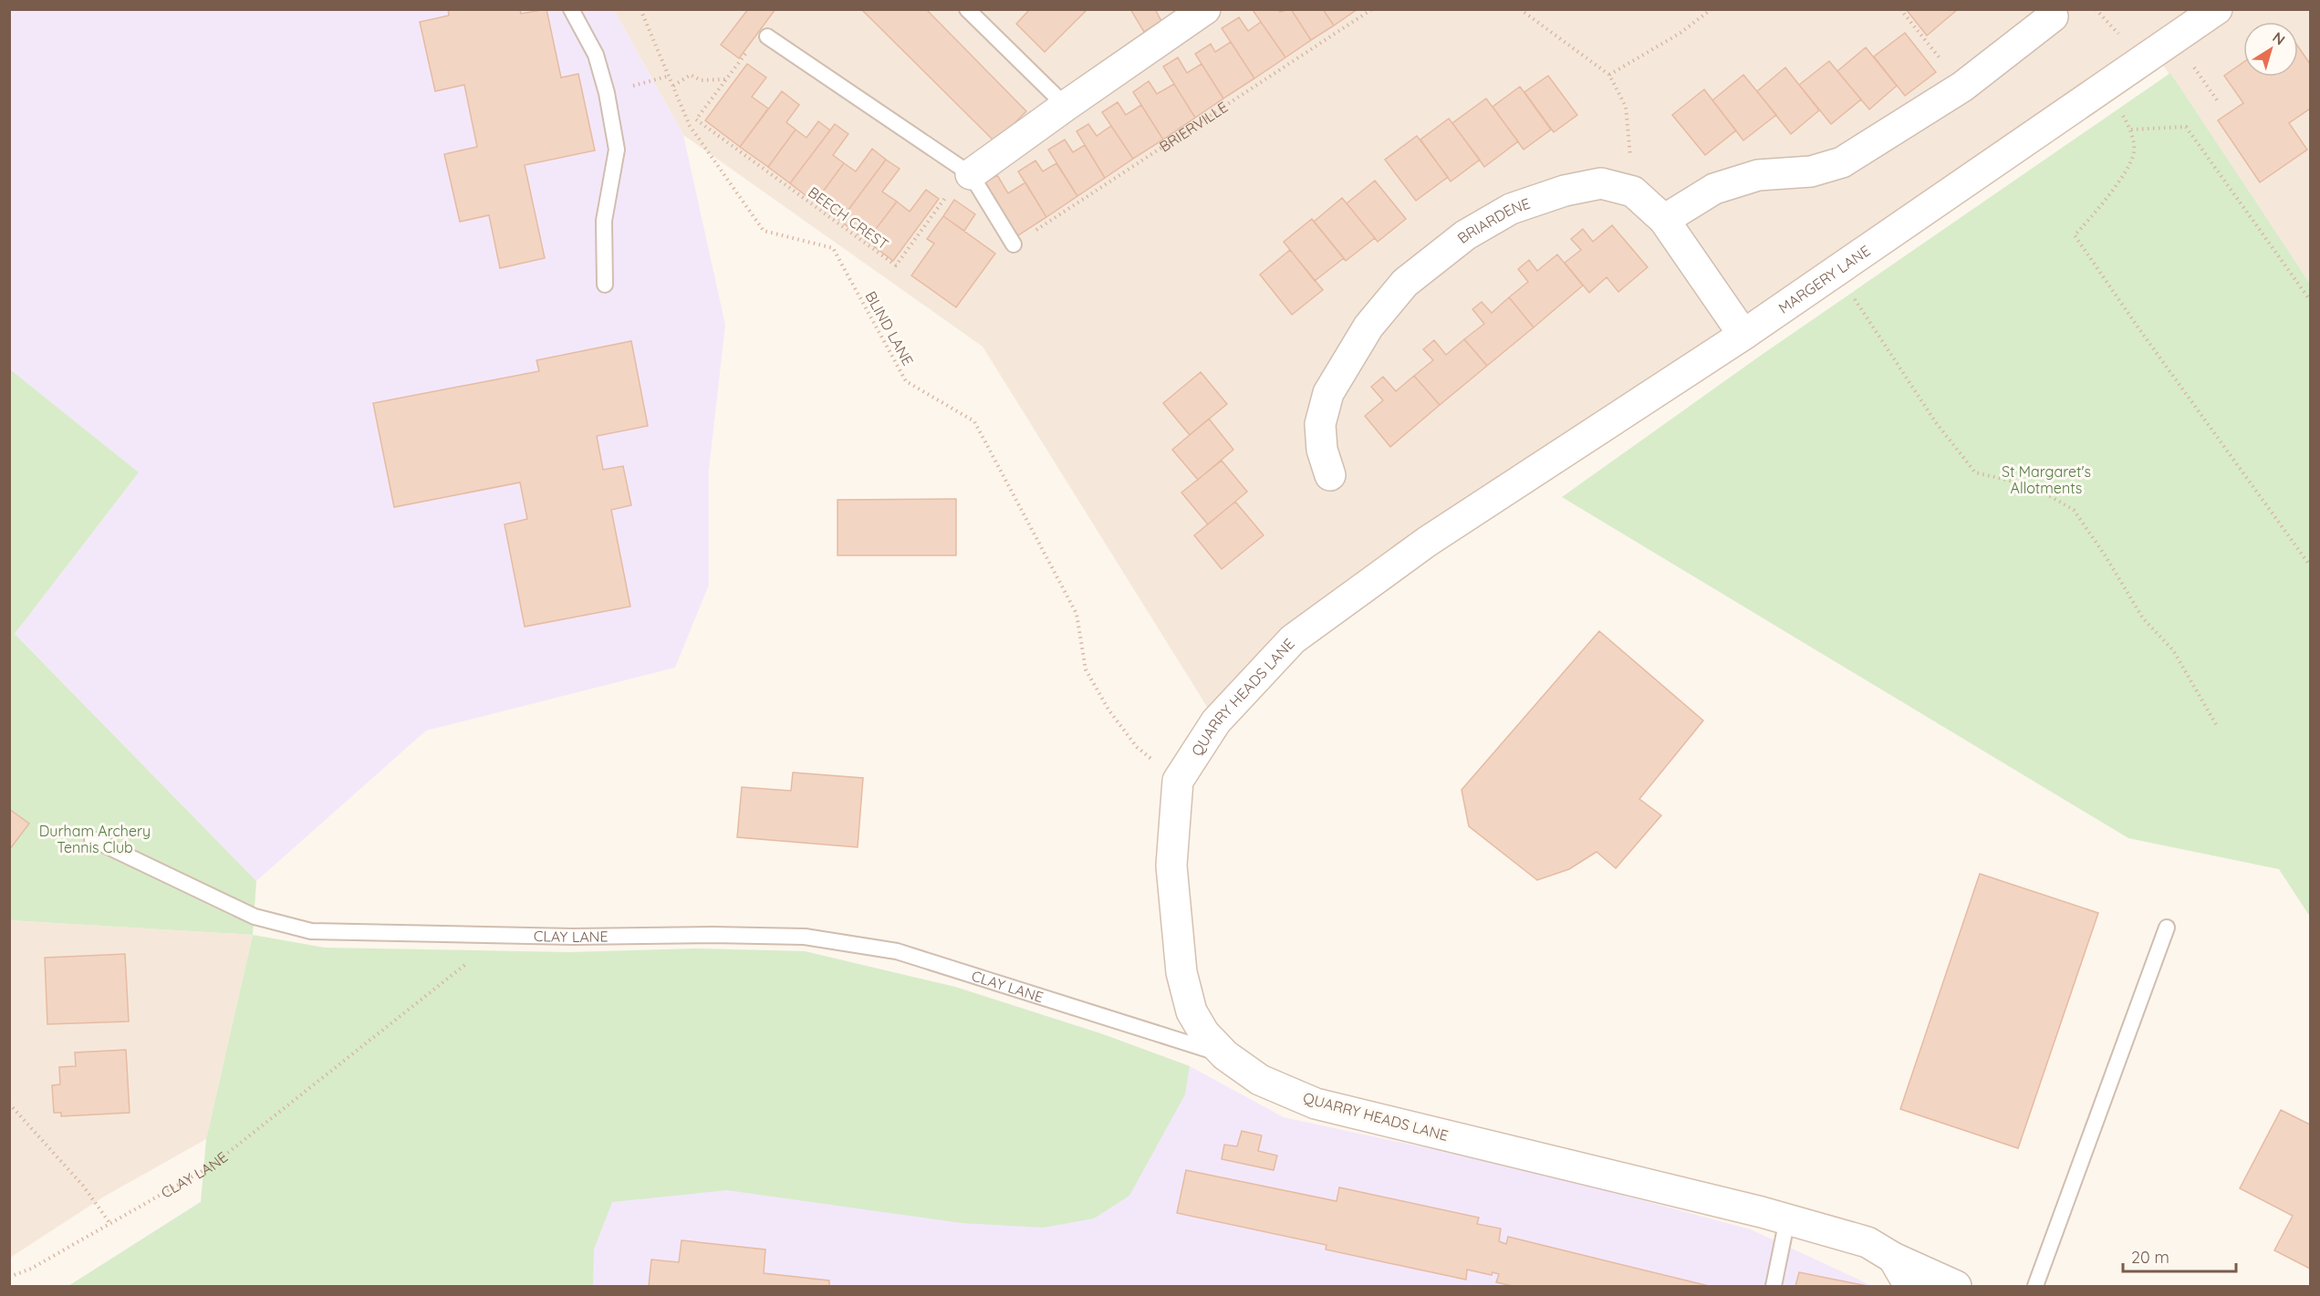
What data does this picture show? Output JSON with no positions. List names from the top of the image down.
{
  "streets": {
    "street": ["BRIARDENE", "MARGERY LANE", "QUARRY HEADS LANE"],
    "lane": ["CLAY LANE"],
    "path": ["BRIERVILLE", "BEECH CREST", "BLIND LANE"]
  },
  "crossings": [
    ["BRIARDENE", "MARGERY LANE"],
    ["MARGERY LANE", "QUARRY HEADS LANE"],
    ["BLIND LANE", "QUARRY HEADS LANE"],
    ["QUARRY HEADS LANE", "CLAY LANE"]
  ],
  "parks": ["St Margaret's Allotments", "Durham Archery Tennis Club"],
  "scale_bar": "20 m",
  "north": "top right"
}
